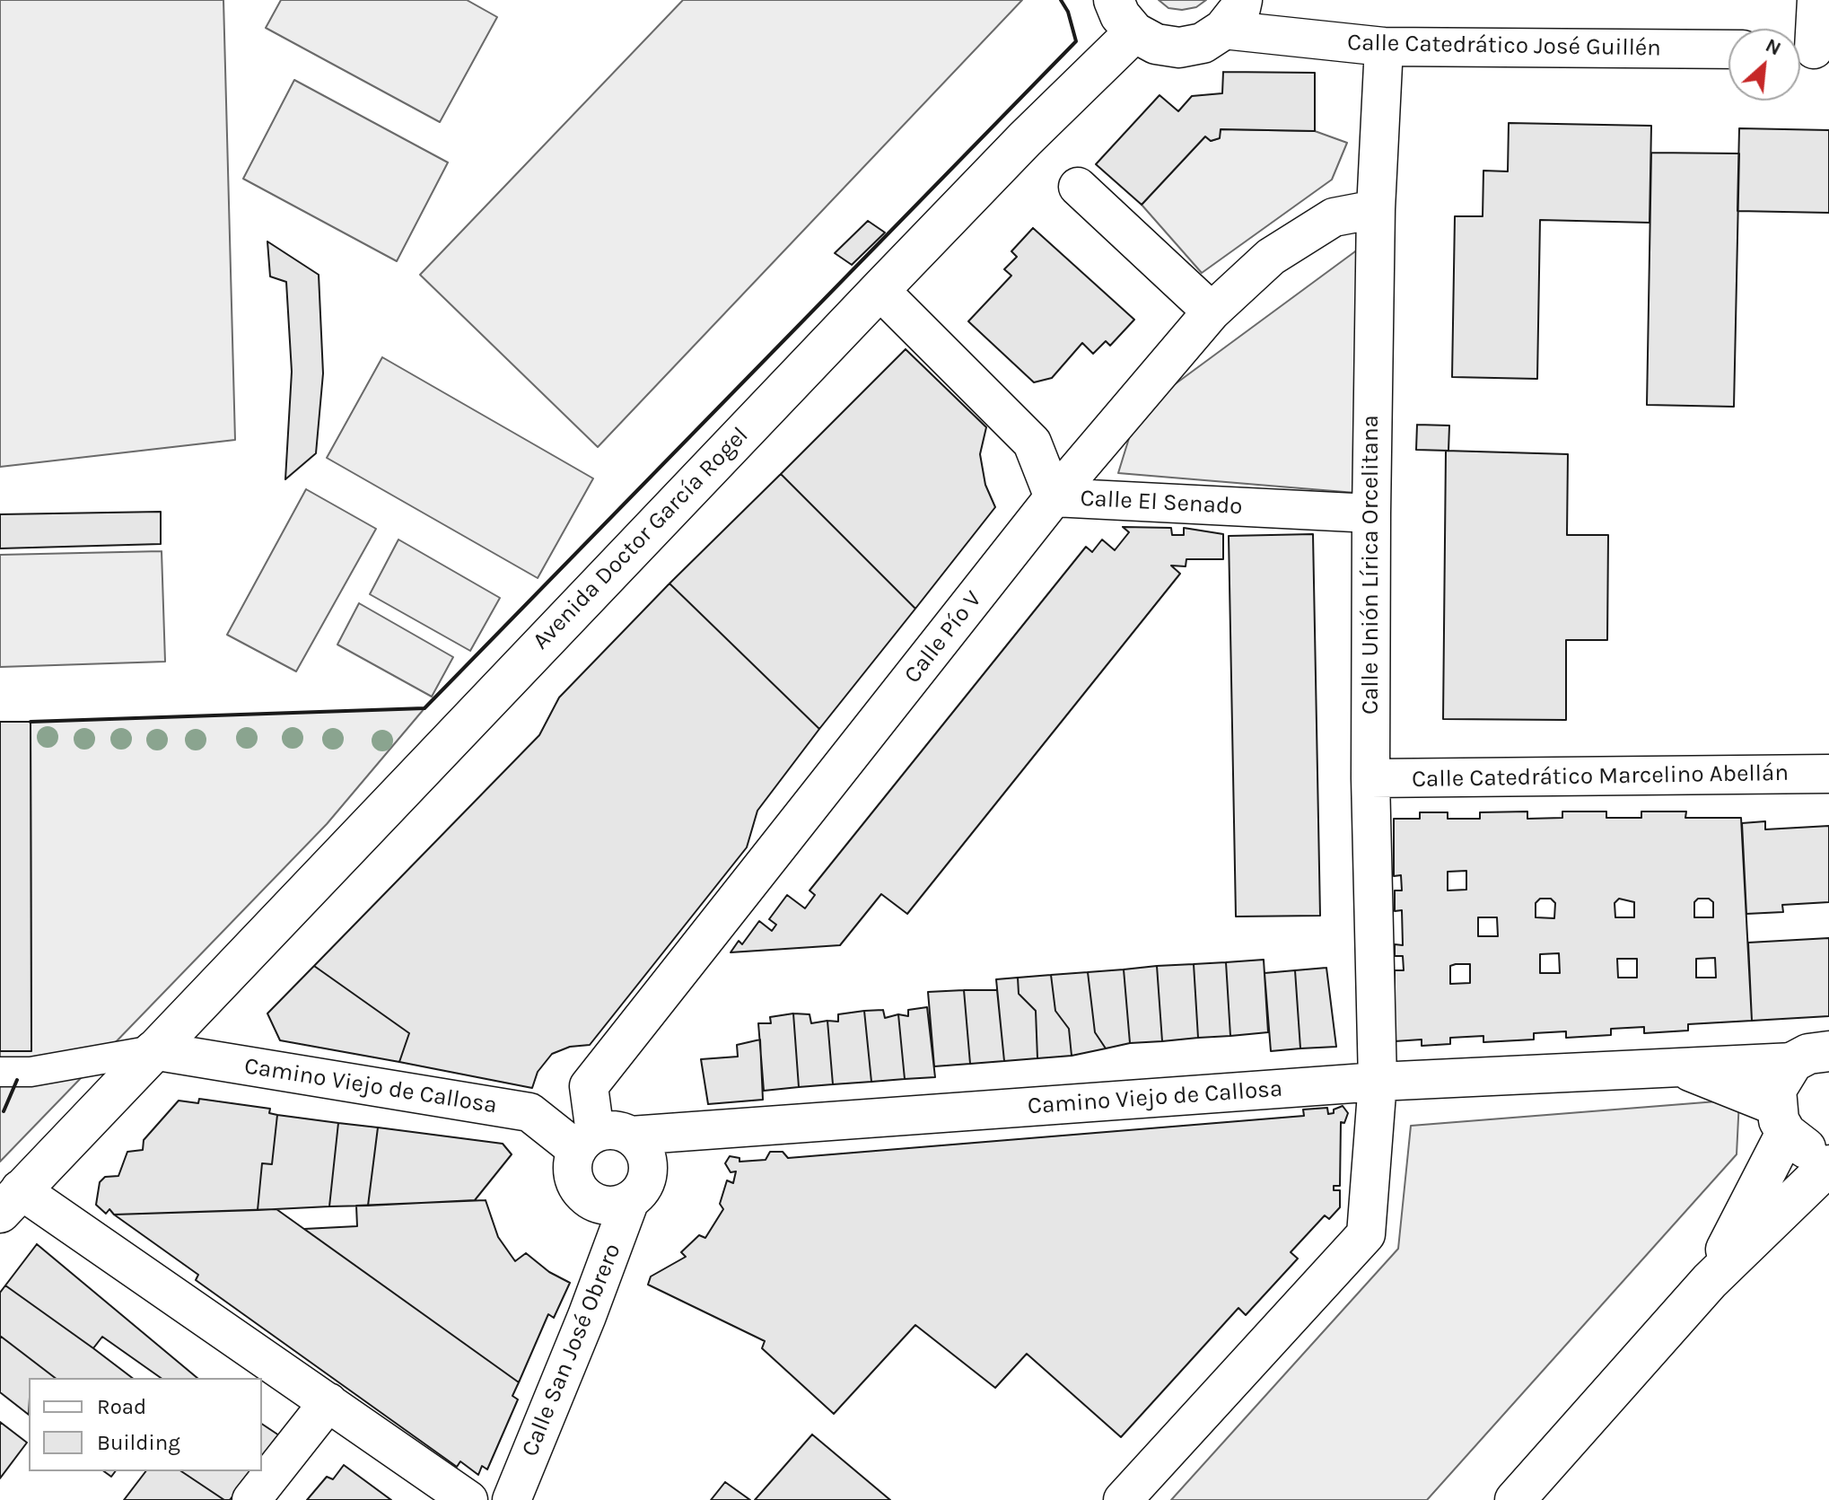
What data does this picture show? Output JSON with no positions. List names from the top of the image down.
{
  "streets": {
    "street": [
      "Calle Catedrático José Guillén",
      "Calle El Senado",
      "Avenida Doctor García Rogel",
      "Calle Unión Lírica Orcelitana",
      "Calle Pío V",
      "Calle Catedrático Marcelino Abellán",
      "Camino Viejo de Callosa",
      "Calle San José Obrero"
    ]
  },
  "crossings": [
    ["Calle Catedrático José Guillén", "Calle Unión Lírica Orcelitana"],
    ["Calle El Senado", "Avenida Doctor García Rogel"],
    ["Calle El Senado", "Calle Unión Lírica Orcelitana"],
    ["Calle El Senado", "Calle Pío V"],
    ["Avenida Doctor García Rogel", "Camino Viejo de Callosa"],
    ["Calle Unión Lírica Orcelitana", "Calle Pío V"],
    ["Calle Unión Lírica Orcelitana", "Calle Catedrático Marcelino Abellán"],
    ["Calle Unión Lírica Orcelitana", "Camino Viejo de Callosa"],
    ["Calle Pío V", "Camino Viejo de Callosa"],
    ["Calle Pío V", "Calle San José Obrero"],
    ["Camino Viejo de Callosa", "Calle San José Obrero"]
  ],
  "legend": ["Road", "Building"],
  "north": "top right"
}
